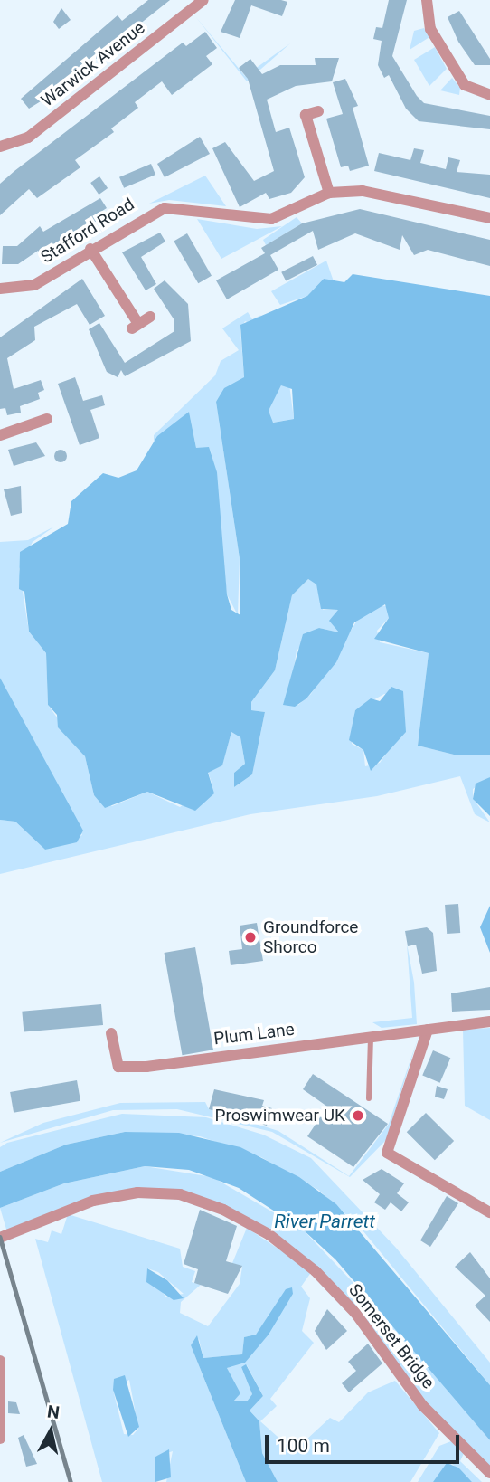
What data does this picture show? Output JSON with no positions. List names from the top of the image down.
{
  "streets": {
    "street": [
      "Warwick Avenue",
      "Stafford Road",
      "Plum Lane",
      "Somerset Bridge"
    ]
  },
  "water": ["River Parrett"],
  "places": ["Groundforce Shorco", "Proswimwear UK"],
  "scale_bar": "100 m",
  "north": "top"
}
